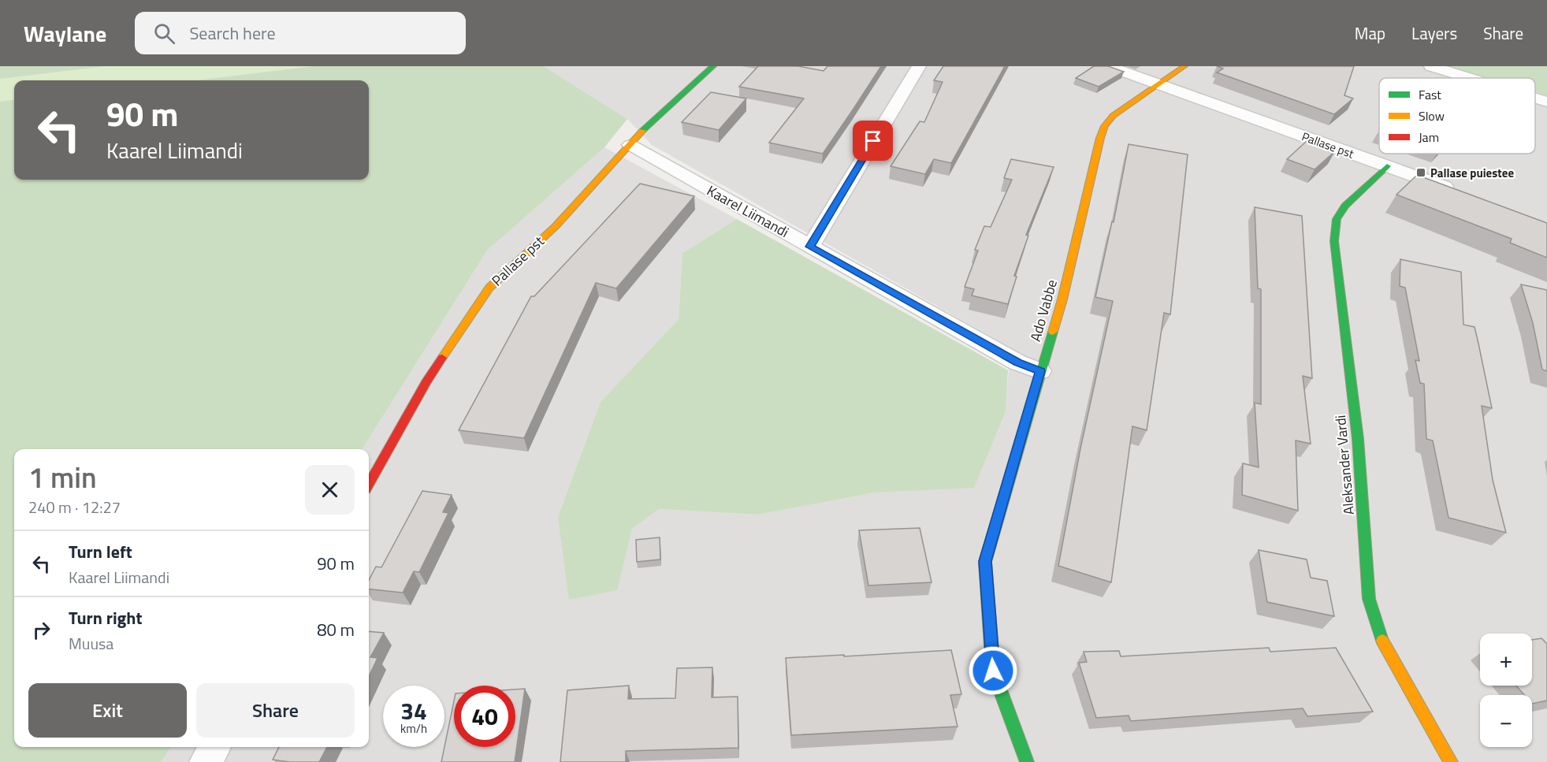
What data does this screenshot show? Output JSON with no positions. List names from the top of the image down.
{
  "streets": {
    "street": [
      "Pallase pst",
      "Kaarel Liimandi",
      "Ado Vabbe",
      "Aleksander Vardi"
    ]
  },
  "crossings": [
    ["Pallase pst", "Kaarel Liimandi"],
    ["Pallase pst", "Ado Vabbe"],
    ["Pallase pst", "Aleksander Vardi"],
    ["Kaarel Liimandi", "Ado Vabbe"]
  ],
  "places": {
    "transit": ["Pallase puiestee"]
  },
  "legend": ["Fast", "Slow", "Jam"],
  "page": {
    "header": "Waylane",
    "search": "Search here",
    "nav": ["Map", "Layers", "Share"],
    "turn": ["90 m", "Kaarel Liimandi"],
    "heading": ["1 min", "240 m · 12:27"],
    "list": [
      {
        "name": "Turn left",
        "note": "Kaarel Liimandi",
        "value": "90 m"
      },
      {
        "name": "Turn right",
        "note": "Muusa",
        "value": "80 m"
      }
    ],
    "map_buttons": ["+", "−"],
    "buttons": ["Exit", "Share"],
    "speed": "34 km/h",
    "limit": "40"
  }
}
